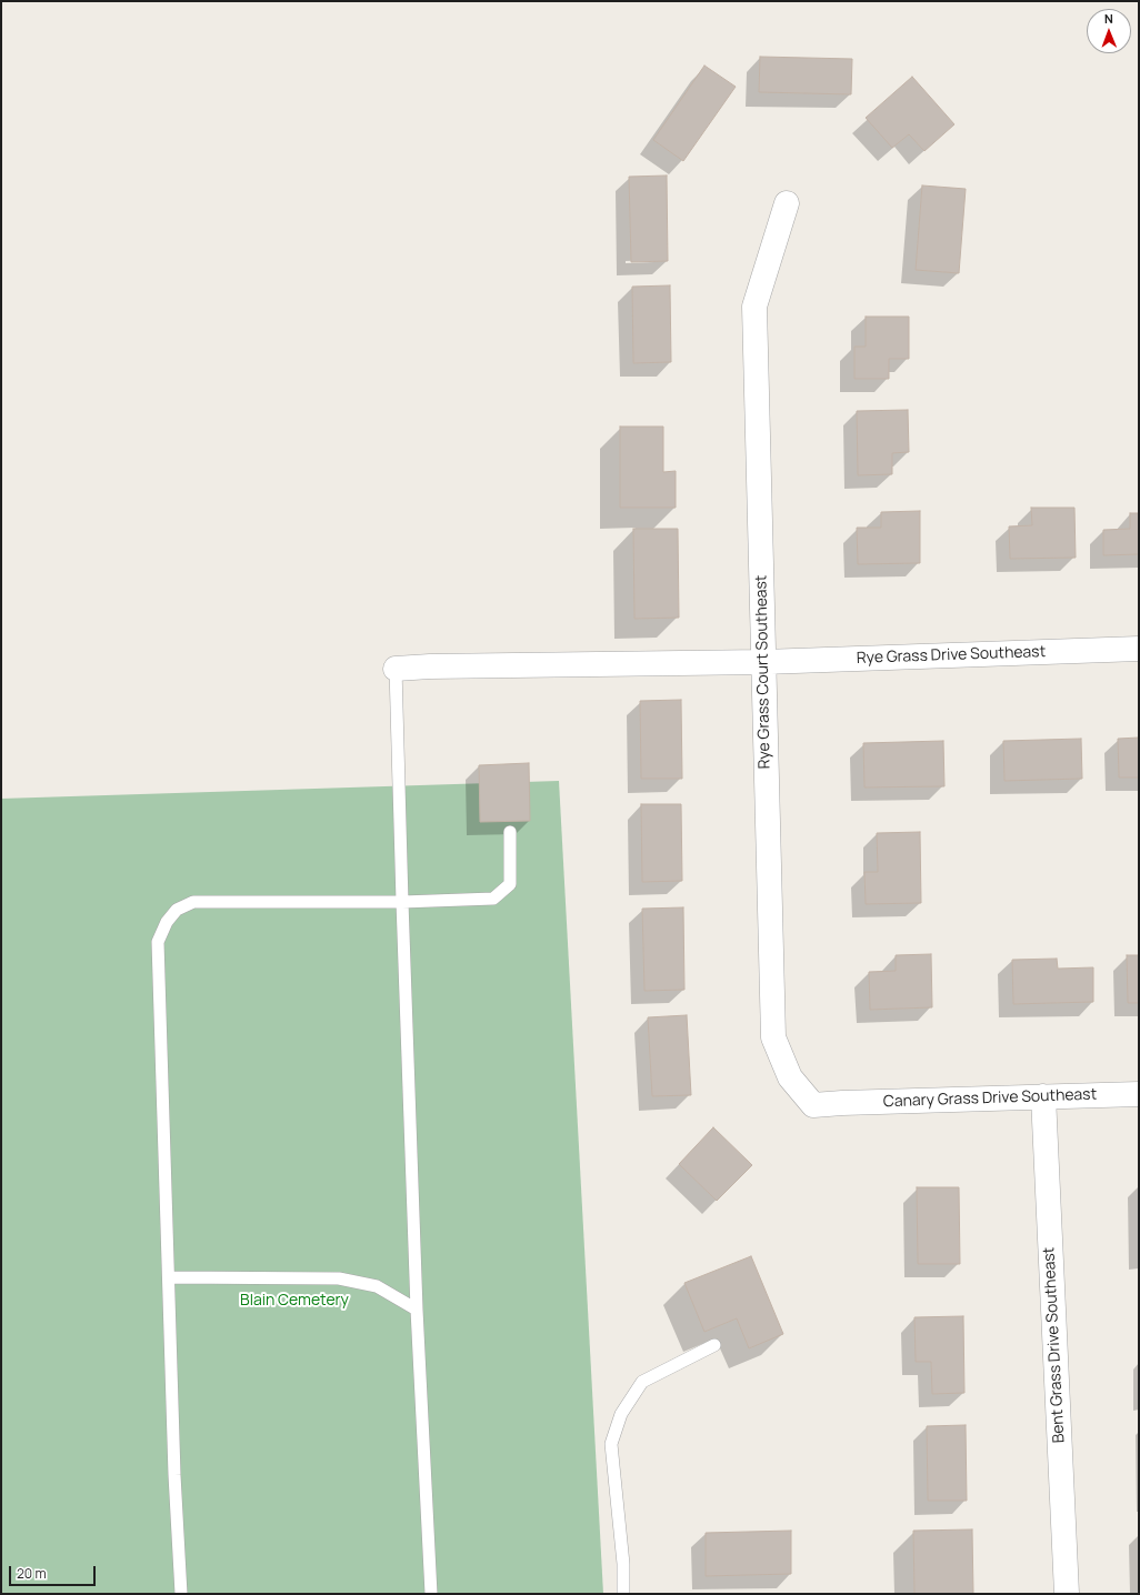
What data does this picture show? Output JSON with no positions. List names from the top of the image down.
{
  "streets": {
    "street": [
      "Rye Grass Drive Southeast",
      "Rye Grass Court Southeast",
      "Canary Grass Drive Southeast",
      "Bent Grass Drive Southeast"
    ]
  },
  "crossings": [
    ["Rye Grass Drive Southeast", "Rye Grass Court Southeast"],
    ["Rye Grass Court Southeast", "Canary Grass Drive Southeast"],
    ["Canary Grass Drive Southeast", "Bent Grass Drive Southeast"]
  ],
  "parks": ["Blain Cemetery"],
  "scale_bar": "20 m",
  "north": "top"
}
